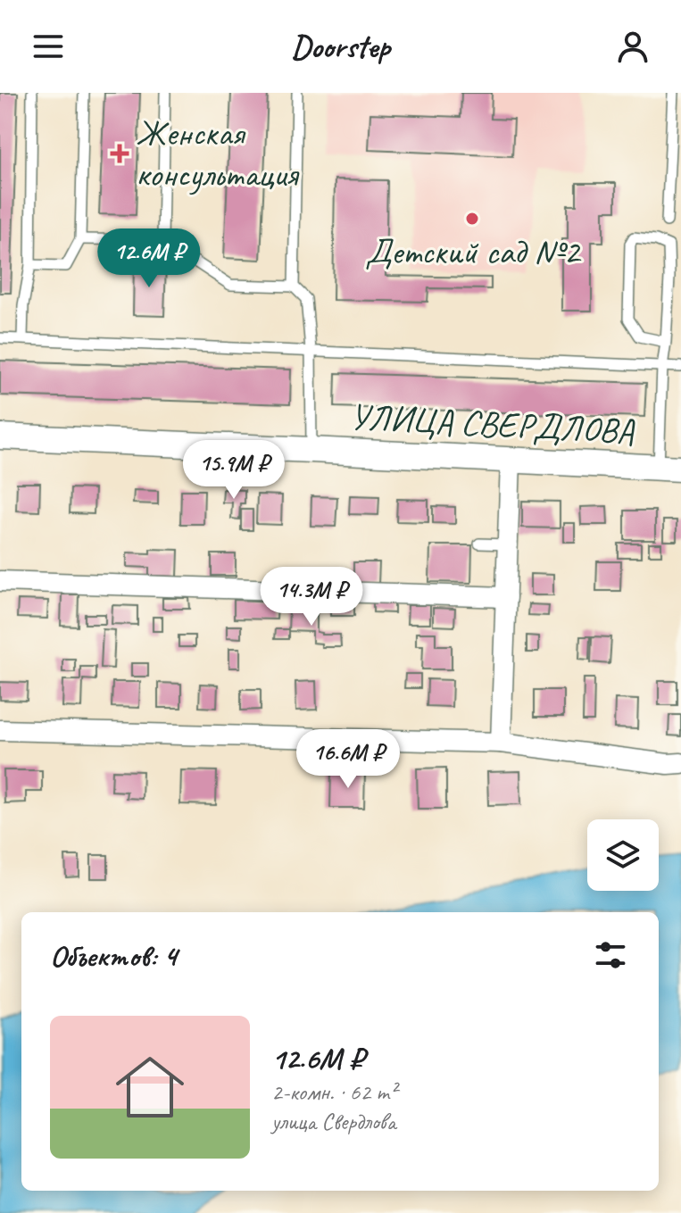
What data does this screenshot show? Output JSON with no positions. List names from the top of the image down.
{
  "streets": {
    "street": ["УЛИЦА СВЕРДЛОВА"]
  },
  "places": {
    "health": ["Женская консультация"],
    "other": ["Детский сад №2"]
  },
  "page": {
    "header": "Doorstep",
    "price": [
      "12.6M ₽",
      "15.9M ₽",
      "14.3M ₽",
      "16.6M ₽"
    ],
    "heading": "Объектов: 4",
    "list": [
      {
        "name": "12.6M ₽",
        "note": "2-комн. · 62 m² · улица Свердлова"
      }
    ]
  }
}
